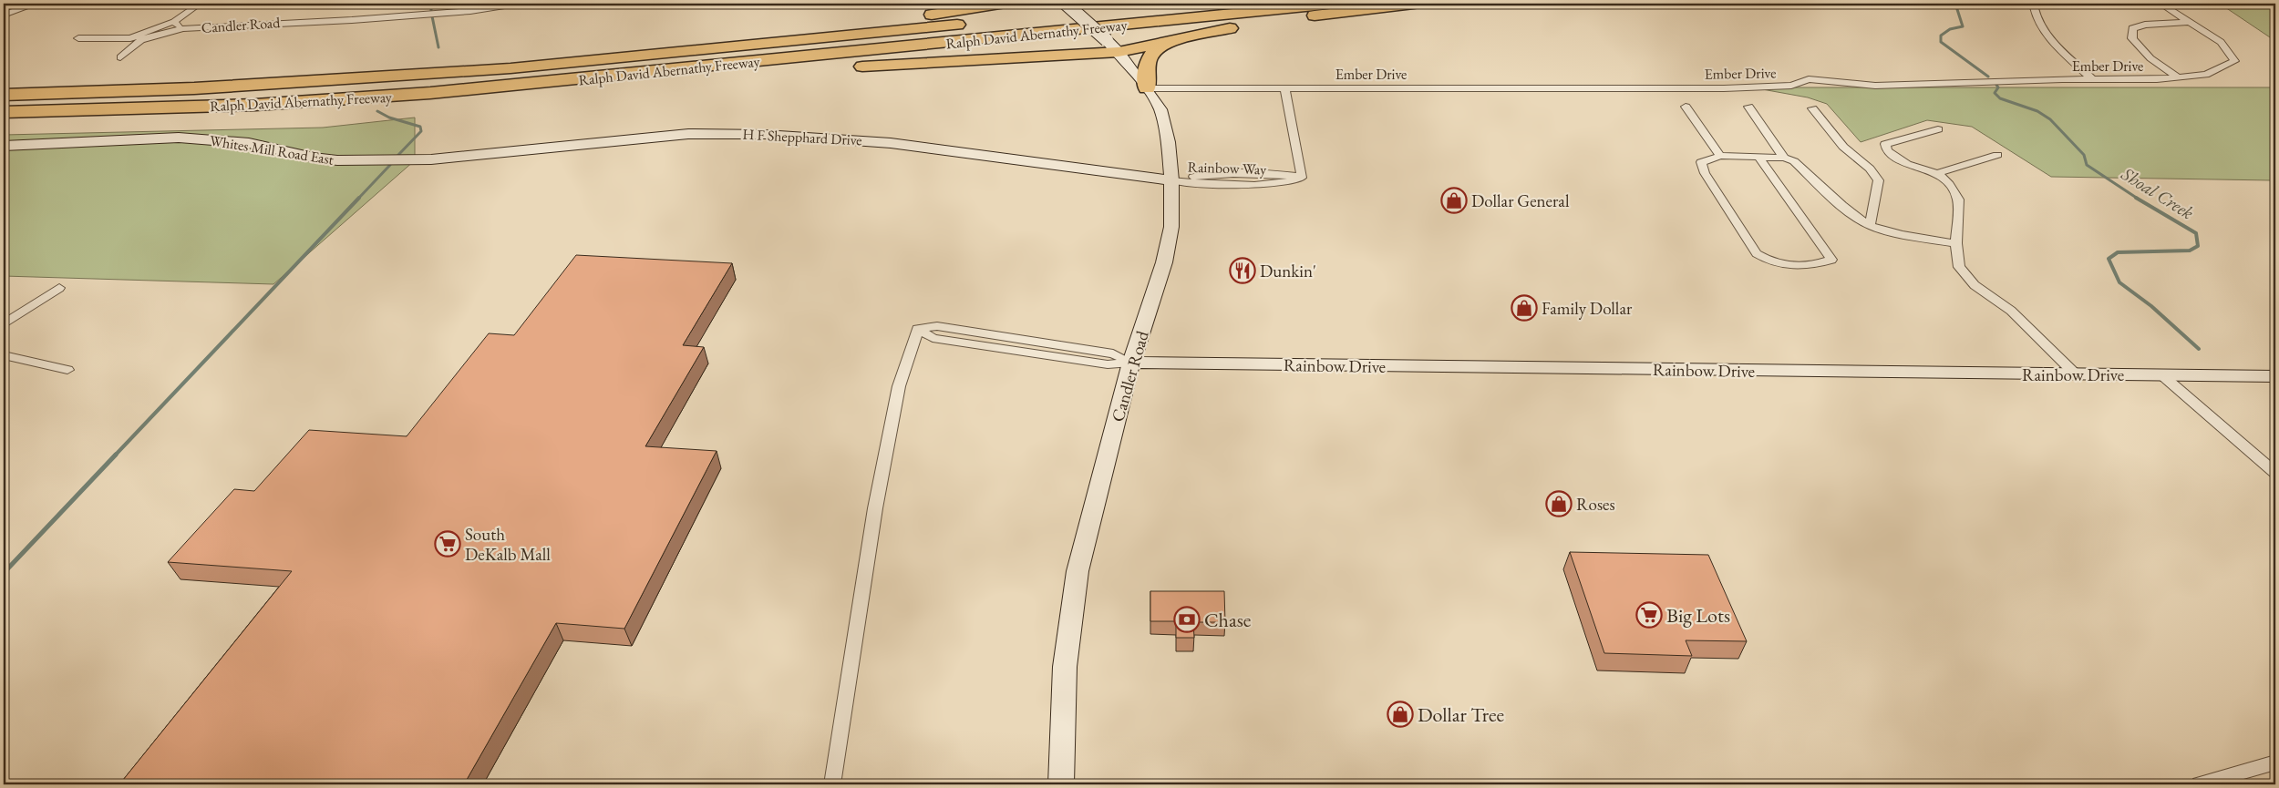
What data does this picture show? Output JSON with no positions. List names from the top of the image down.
{
  "streets": {
    "highway": ["Ralph David Abernathy Freeway"],
    "street": [
      "Candler Road",
      "Ember Drive",
      "H F Shepphard Drive",
      "Whites Mill Road East",
      "Rainbow Way",
      "Rainbow Drive"
    ]
  },
  "crossings": [
    ["Candler Road", "Ralph David Abernathy Freeway"],
    ["Candler Road", "Ember Drive"],
    ["Candler Road", "H F Shepphard Drive"],
    ["Candler Road", "Rainbow Way"],
    ["Candler Road", "Rainbow Drive"],
    ["Ember Drive", "Rainbow Way"],
    ["H F Shepphard Drive", "Whites Mill Road East"],
    ["H F Shepphard Drive", "Rainbow Way"]
  ],
  "water": ["Shoal Creek"],
  "places": {
    "shop": [
      "Dollar General",
      "Family Dollar",
      "Roses",
      "Dollar Tree"
    ],
    "restaurant": ["Dunkin'"],
    "supermarket": ["South DeKalb Mall", "Big Lots"],
    "bank": ["Chase"]
  }
}
